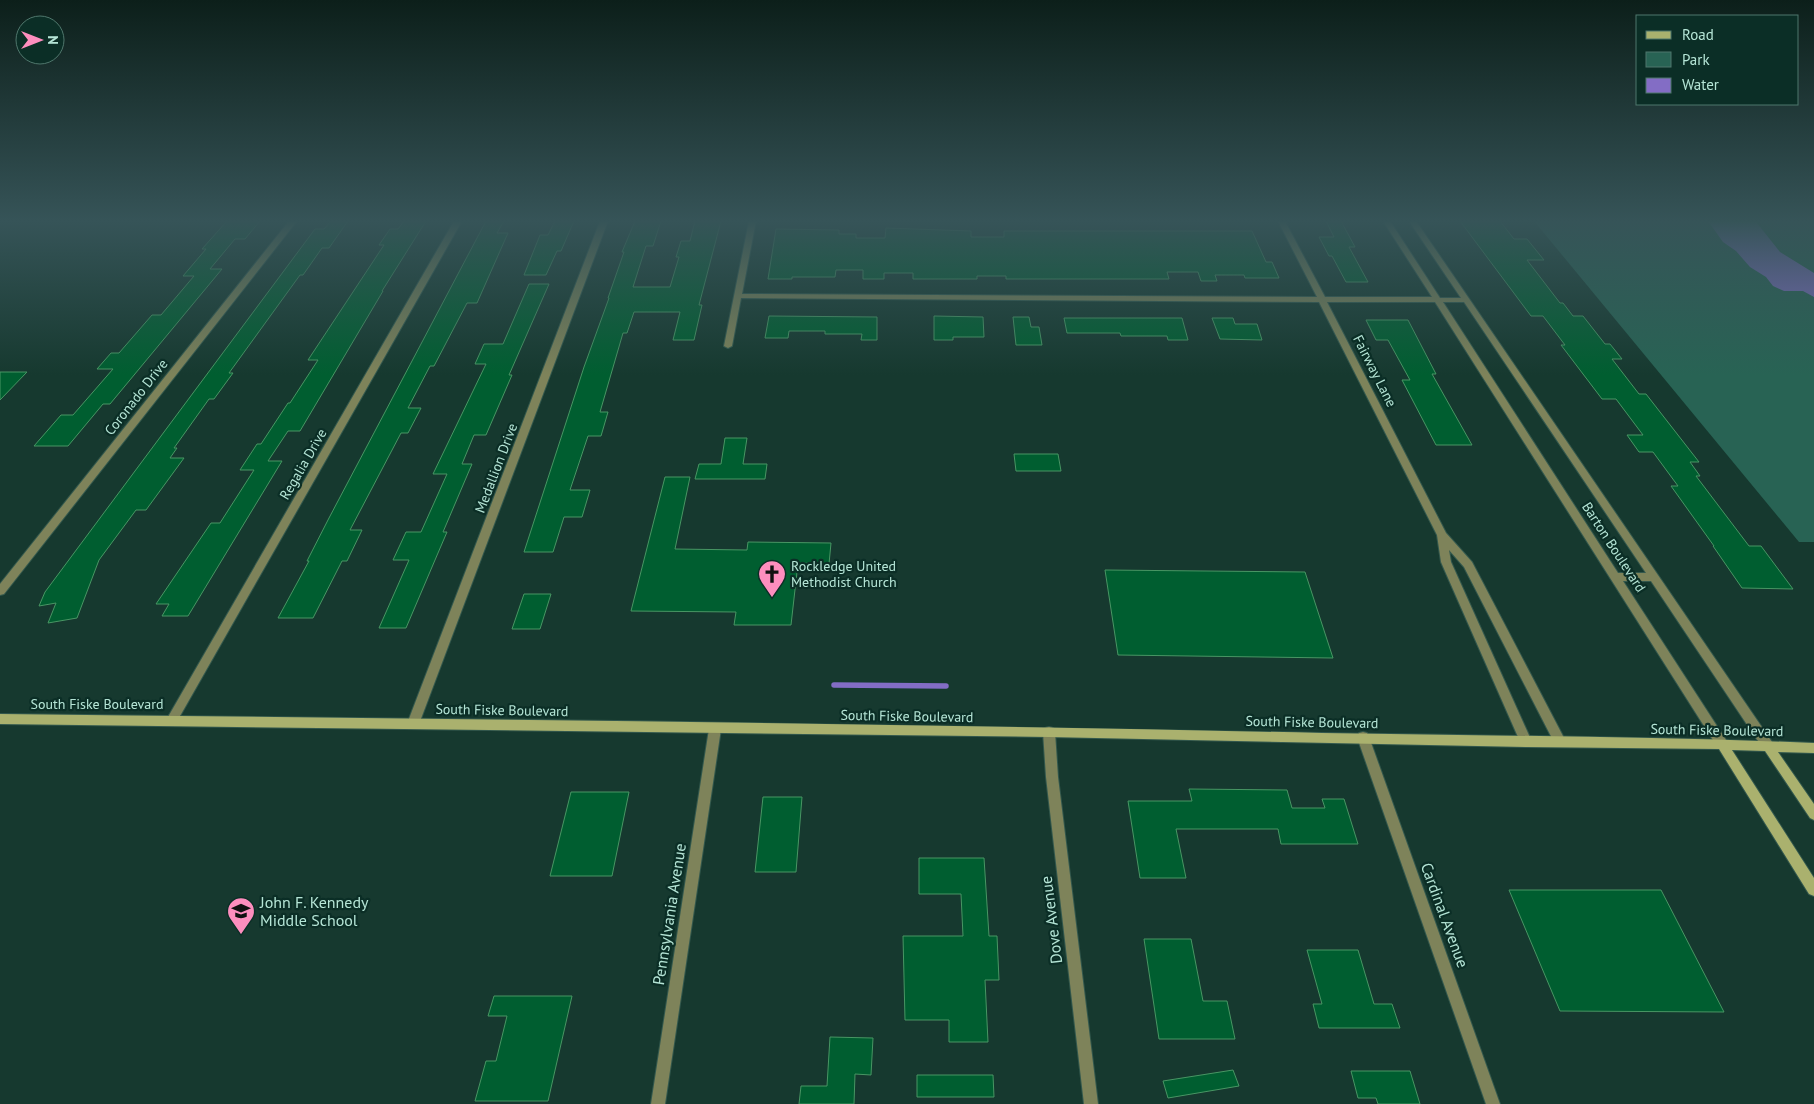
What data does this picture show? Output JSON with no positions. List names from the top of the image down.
{
  "streets": {
    "main road": ["Barton Boulevard", "South Fiske Boulevard"],
    "street": [
      "Fairway Lane",
      "Coronado Drive",
      "Regalia Drive",
      "Medallion Drive",
      "Pennsylvania Avenue",
      "Cardinal Avenue",
      "Dove Avenue"
    ]
  },
  "crossings": [
    ["Fairway Lane", "South Fiske Boulevard"],
    ["Regalia Drive", "South Fiske Boulevard"],
    ["Medallion Drive", "South Fiske Boulevard"],
    ["Barton Boulevard", "South Fiske Boulevard"],
    ["South Fiske Boulevard", "Pennsylvania Avenue"],
    ["South Fiske Boulevard", "Cardinal Avenue"],
    ["South Fiske Boulevard", "Dove Avenue"]
  ],
  "places": {
    "church": ["Rockledge United Methodist Church"],
    "school or university": ["John F. Kennedy Middle School"]
  },
  "legend": ["Road", "Park", "Water"],
  "north": "right"
}
